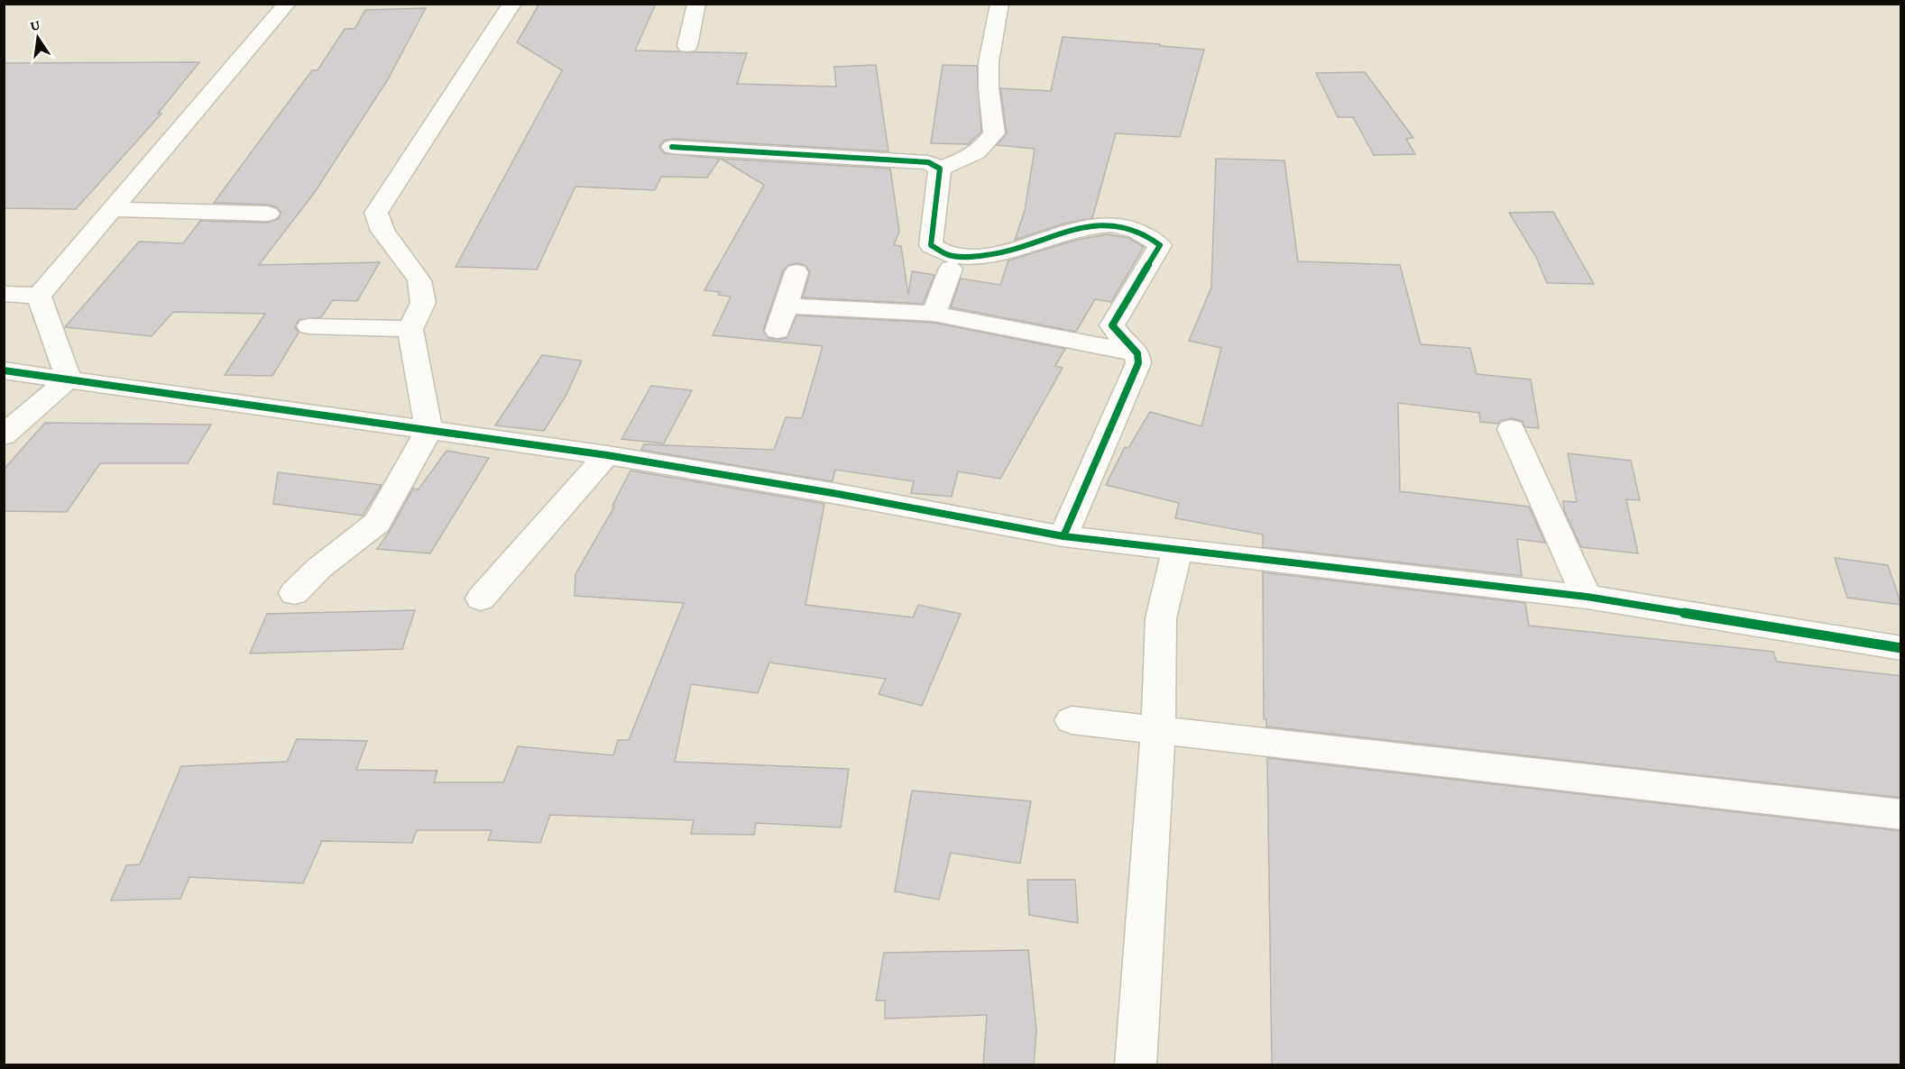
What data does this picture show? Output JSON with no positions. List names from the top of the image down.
{
  "north": "top"
}
